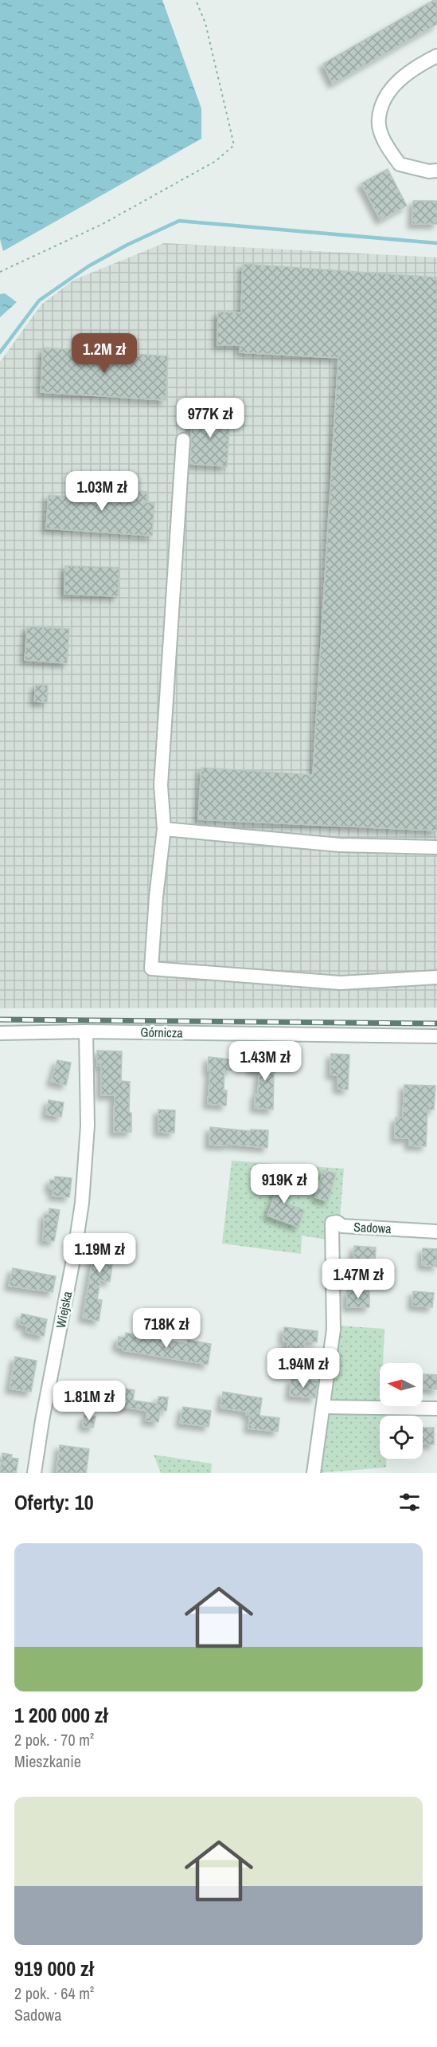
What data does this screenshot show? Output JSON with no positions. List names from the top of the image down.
{
  "streets": {
    "street": ["Górnicza", "Sadowa", "Wiejska"]
  },
  "crossings": [
    ["Górnicza", "Wiejska"]
  ],
  "north": "left",
  "page": {
    "price": [
      "1.2M zł",
      "977K zł",
      "1.03M zł",
      "1.43M zł",
      "919K zł",
      "1.19M zł",
      "1.47M zł",
      "718K zł",
      "1.94M zł",
      "1.81M zł"
    ],
    "heading": "Oferty: 10",
    "list": [
      {
        "name": "1 200 000 zł",
        "note": "2 pok. · 70 m² · Mieszkanie"
      },
      {
        "name": "919 000 zł",
        "note": "2 pok. · 64 m² · Sadowa"
      }
    ]
  }
}
